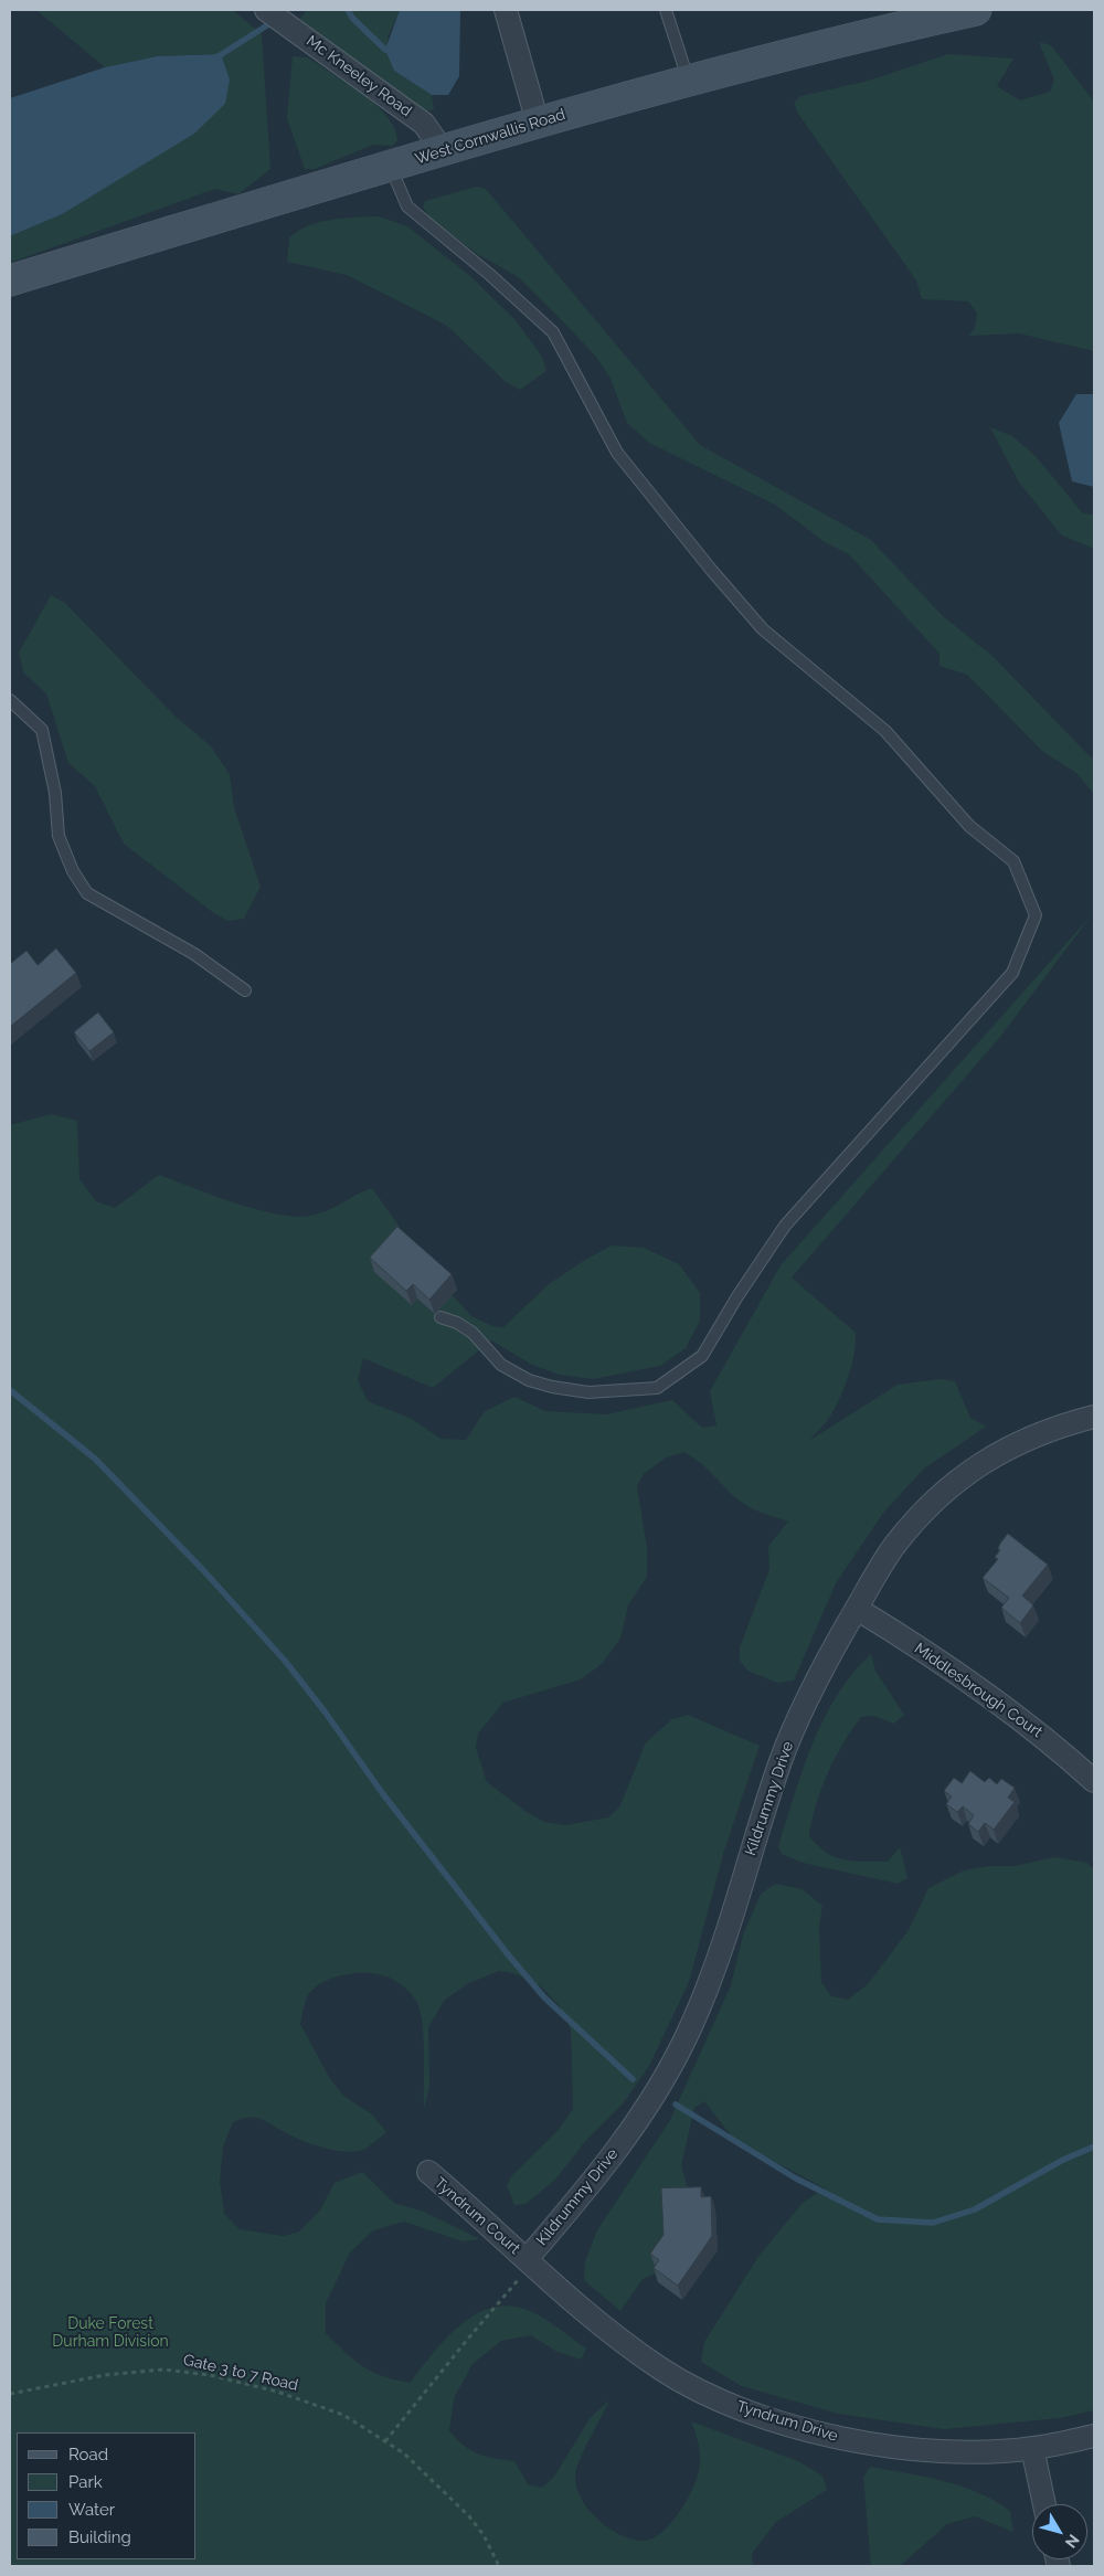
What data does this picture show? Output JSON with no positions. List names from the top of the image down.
{
  "streets": {
    "street": [
      "Mc Kneeley Road",
      "West Cornwallis Road",
      "Middlesbrough Court",
      "Kildrummy Drive",
      "Tyndrum Court",
      "Tyndrum Drive"
    ],
    "path": ["Gate 3 to 7 Road"]
  },
  "crossings": [
    ["Mc Kneeley Road", "West Cornwallis Road"],
    ["Middlesbrough Court", "Kildrummy Drive"],
    ["Kildrummy Drive", "Tyndrum Court"],
    ["Kildrummy Drive", "Tyndrum Drive"],
    ["Tyndrum Court", "Tyndrum Drive"]
  ],
  "parks": ["Duke Forest Durham Division"],
  "legend": [
    "Road",
    "Park",
    "Water",
    "Building"
  ],
  "north": "bottom right"
}
